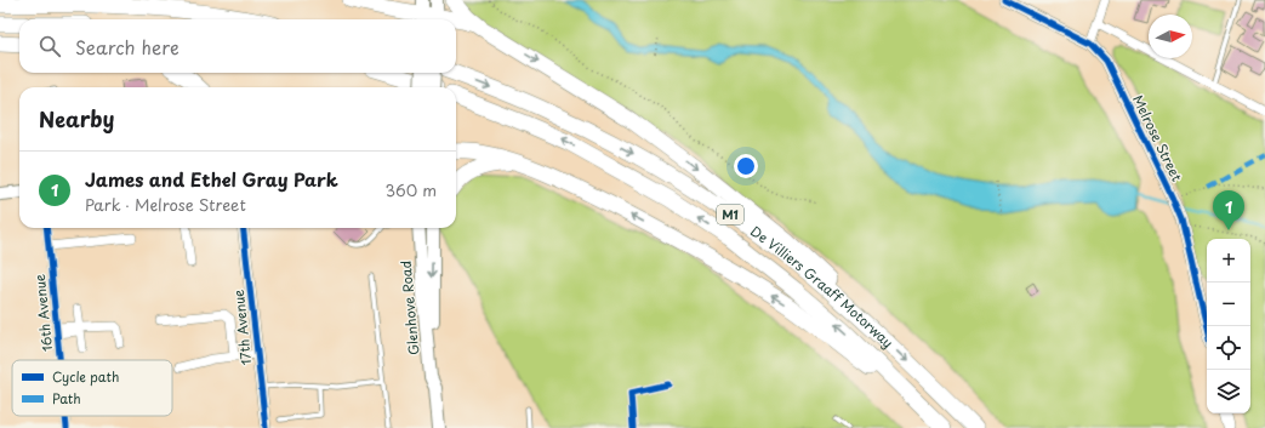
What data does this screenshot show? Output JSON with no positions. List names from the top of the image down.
{
  "streets": {
    "highway": ["M1", "De Villiers Graaff Motorway"],
    "main road": ["Glenhove Road"],
    "street": ["Melrose Street", "16th Avenue", "17th Avenue"]
  },
  "legend": ["Cycle path", "Path"],
  "north": "right",
  "page": {
    "search": "Search here",
    "heading": "Nearby",
    "list": [
      {
        "mark": "1",
        "name": "James and Ethel Gray Park",
        "note": "Park · Melrose Street",
        "value": "360 m"
      }
    ],
    "pins": "1",
    "map_buttons": ["+", "−"]
  }
}
